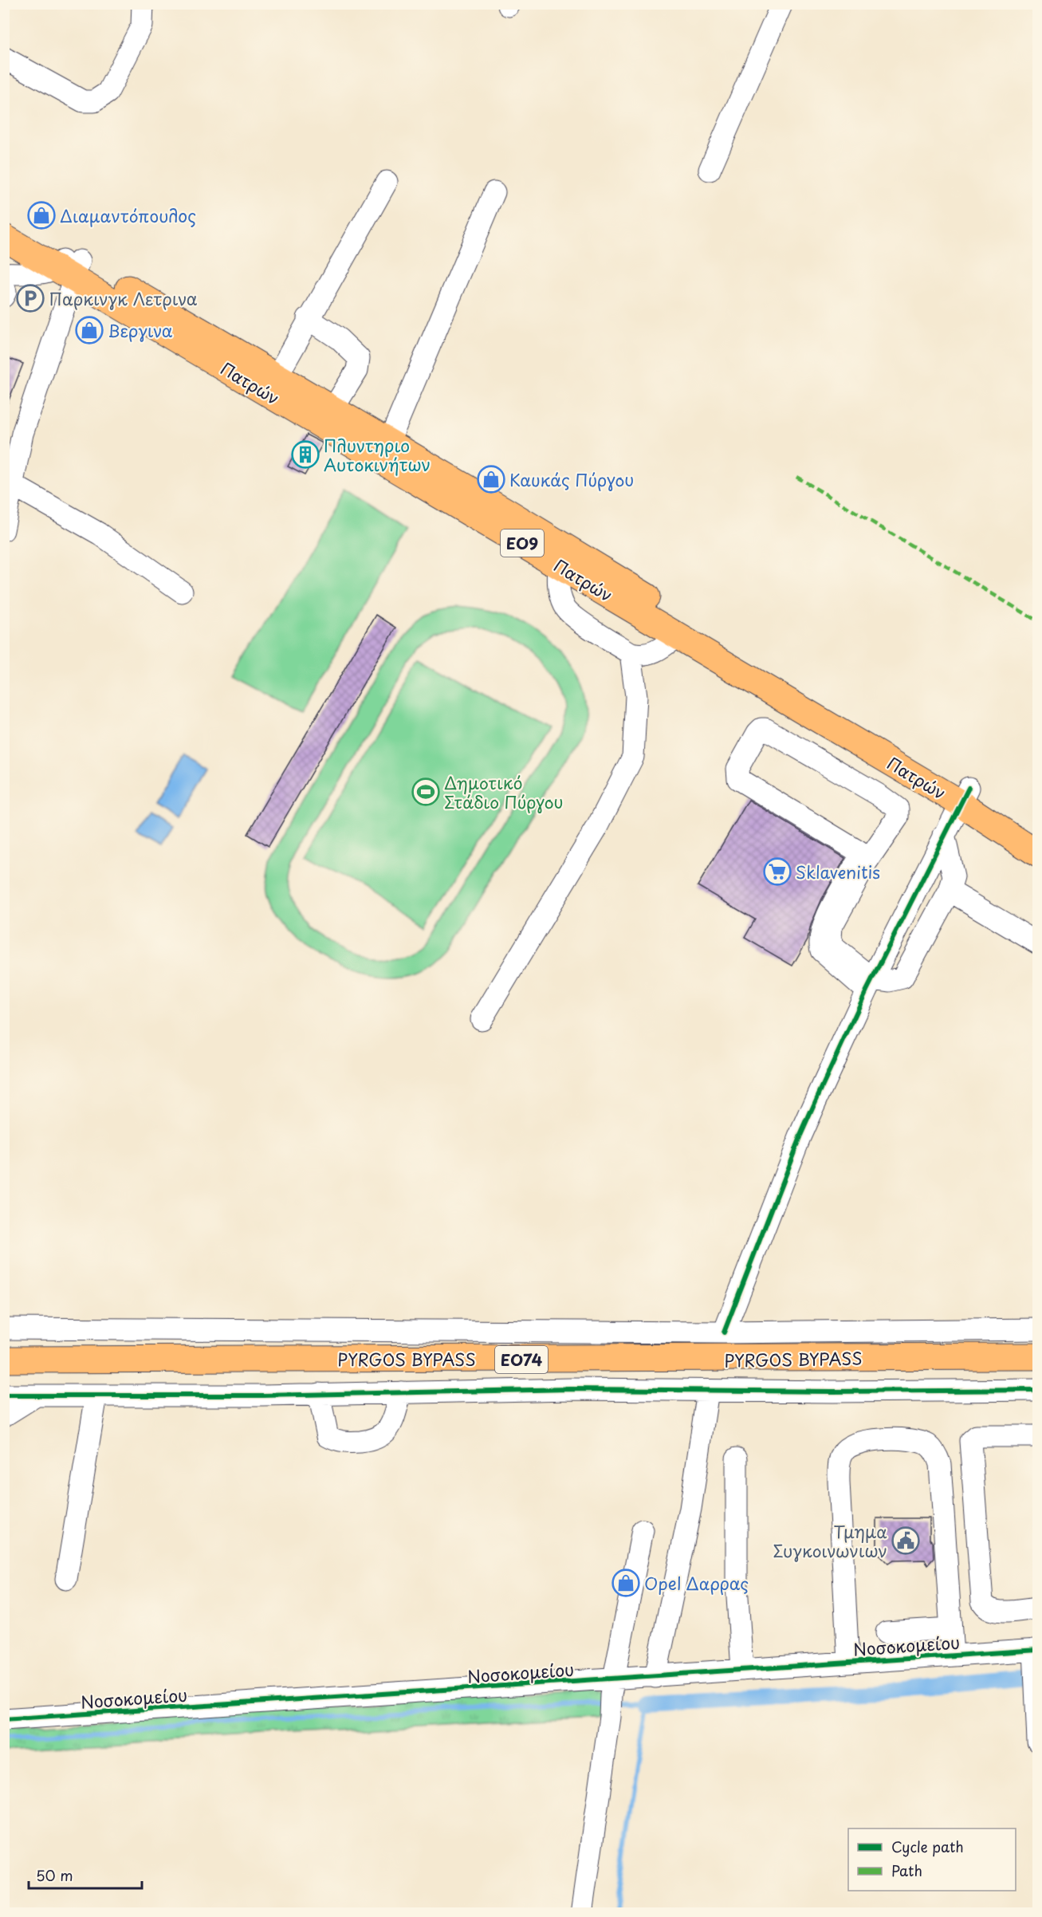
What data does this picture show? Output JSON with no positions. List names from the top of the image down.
{
  "streets": {
    "main road": [
      "Πατρών",
      "ΕΟ9",
      "PYRGOS BYPASS",
      "ΕΟ74"
    ],
    "street": ["Νοσοκομείου"]
  },
  "places": {
    "shop": [
      "Διαμαντόπουλος",
      "Βεργινα",
      "Καυκάς Πύργου",
      "Opel Δαρρας"
    ],
    "parking": ["Παρκινγκ Λετρινα"],
    "building": ["Πλυντηριο Αυτοκινήτων"],
    "sports": ["Δημοτικό Στάδιο Πύργου"],
    "supermarket": ["Sklavenitis"],
    "public building": ["Τμημα Συγκοινωνιων"]
  },
  "legend": ["Cycle path", "Path"],
  "scale_bar": "50 m"
}
